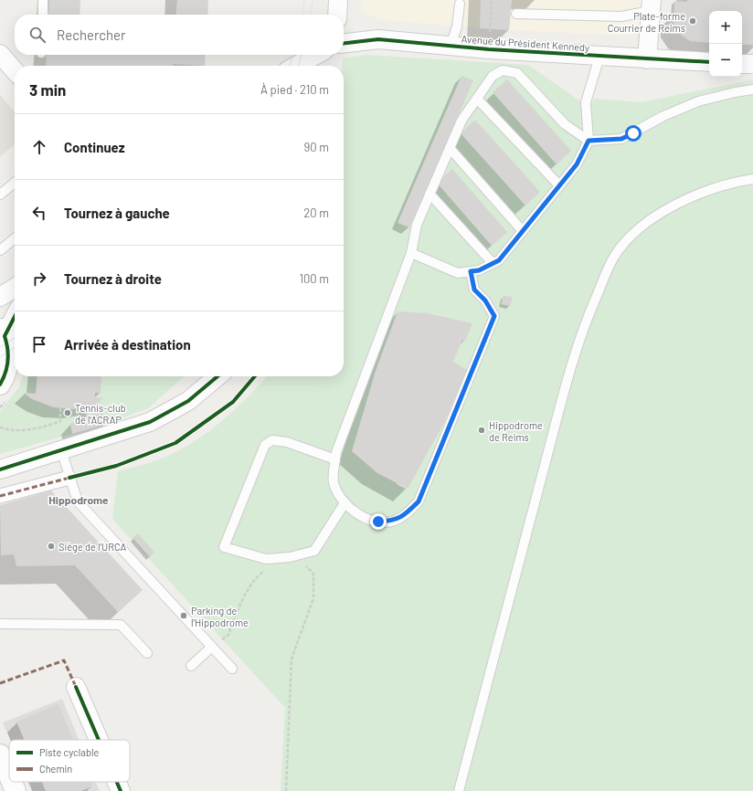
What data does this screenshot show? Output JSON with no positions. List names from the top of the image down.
{
  "streets": {
    "street": ["Avenue du Président Kennedy"]
  },
  "districts": ["Hippodrome"],
  "places": [
    "Plate-forme Courrier de Reims",
    "Tennis-club de l'ACRAP",
    "Hippodrome de Reims",
    "Siège de l'URCA",
    "Parking de l'Hippodrome"
  ],
  "legend": ["Piste cyclable", "Chemin"],
  "page": {
    "map_buttons": ["+", "−"],
    "search": "Rechercher",
    "heading": ["3 min", "À pied · 210 m"],
    "list": [
      ["Continuez", "90 m"],
      ["Tournez à gauche", "20 m"],
      ["Tournez à droite", "100 m"],
      "Arrivée à destination"
    ]
  }
}
